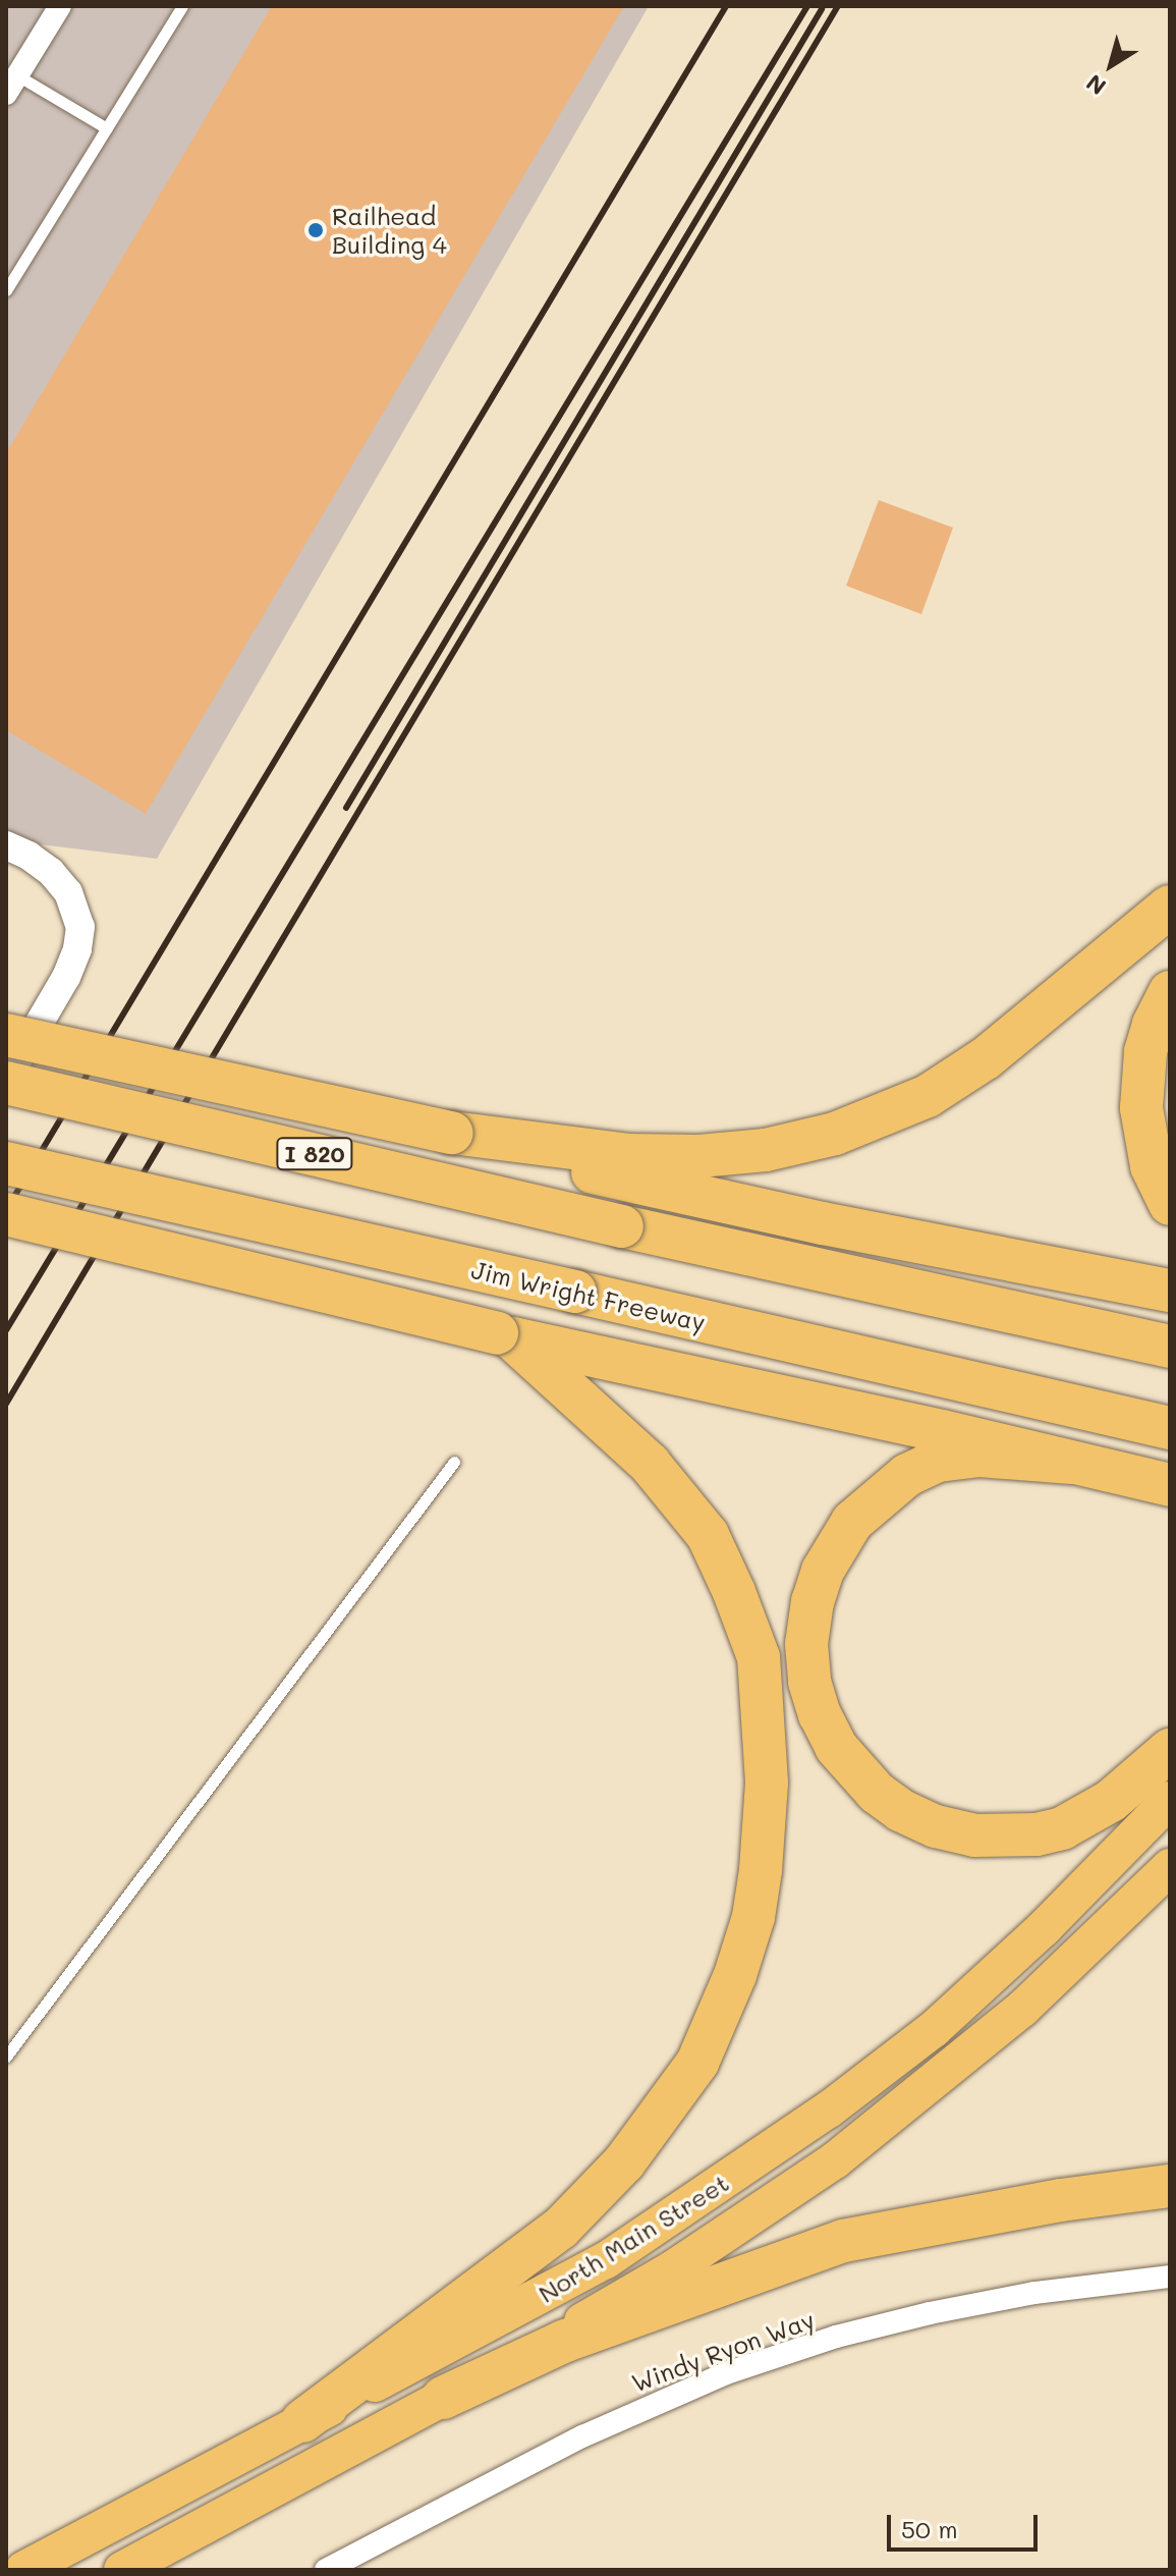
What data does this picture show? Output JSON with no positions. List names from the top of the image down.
{
  "streets": {
    "highway": ["I 820", "Jim Wright Freeway"],
    "main road": ["North Main Street"],
    "street": ["Windy Ryon Way"]
  },
  "places": ["Railhead Building 4"],
  "scale_bar": "50 m",
  "north": "bottom left"
}
